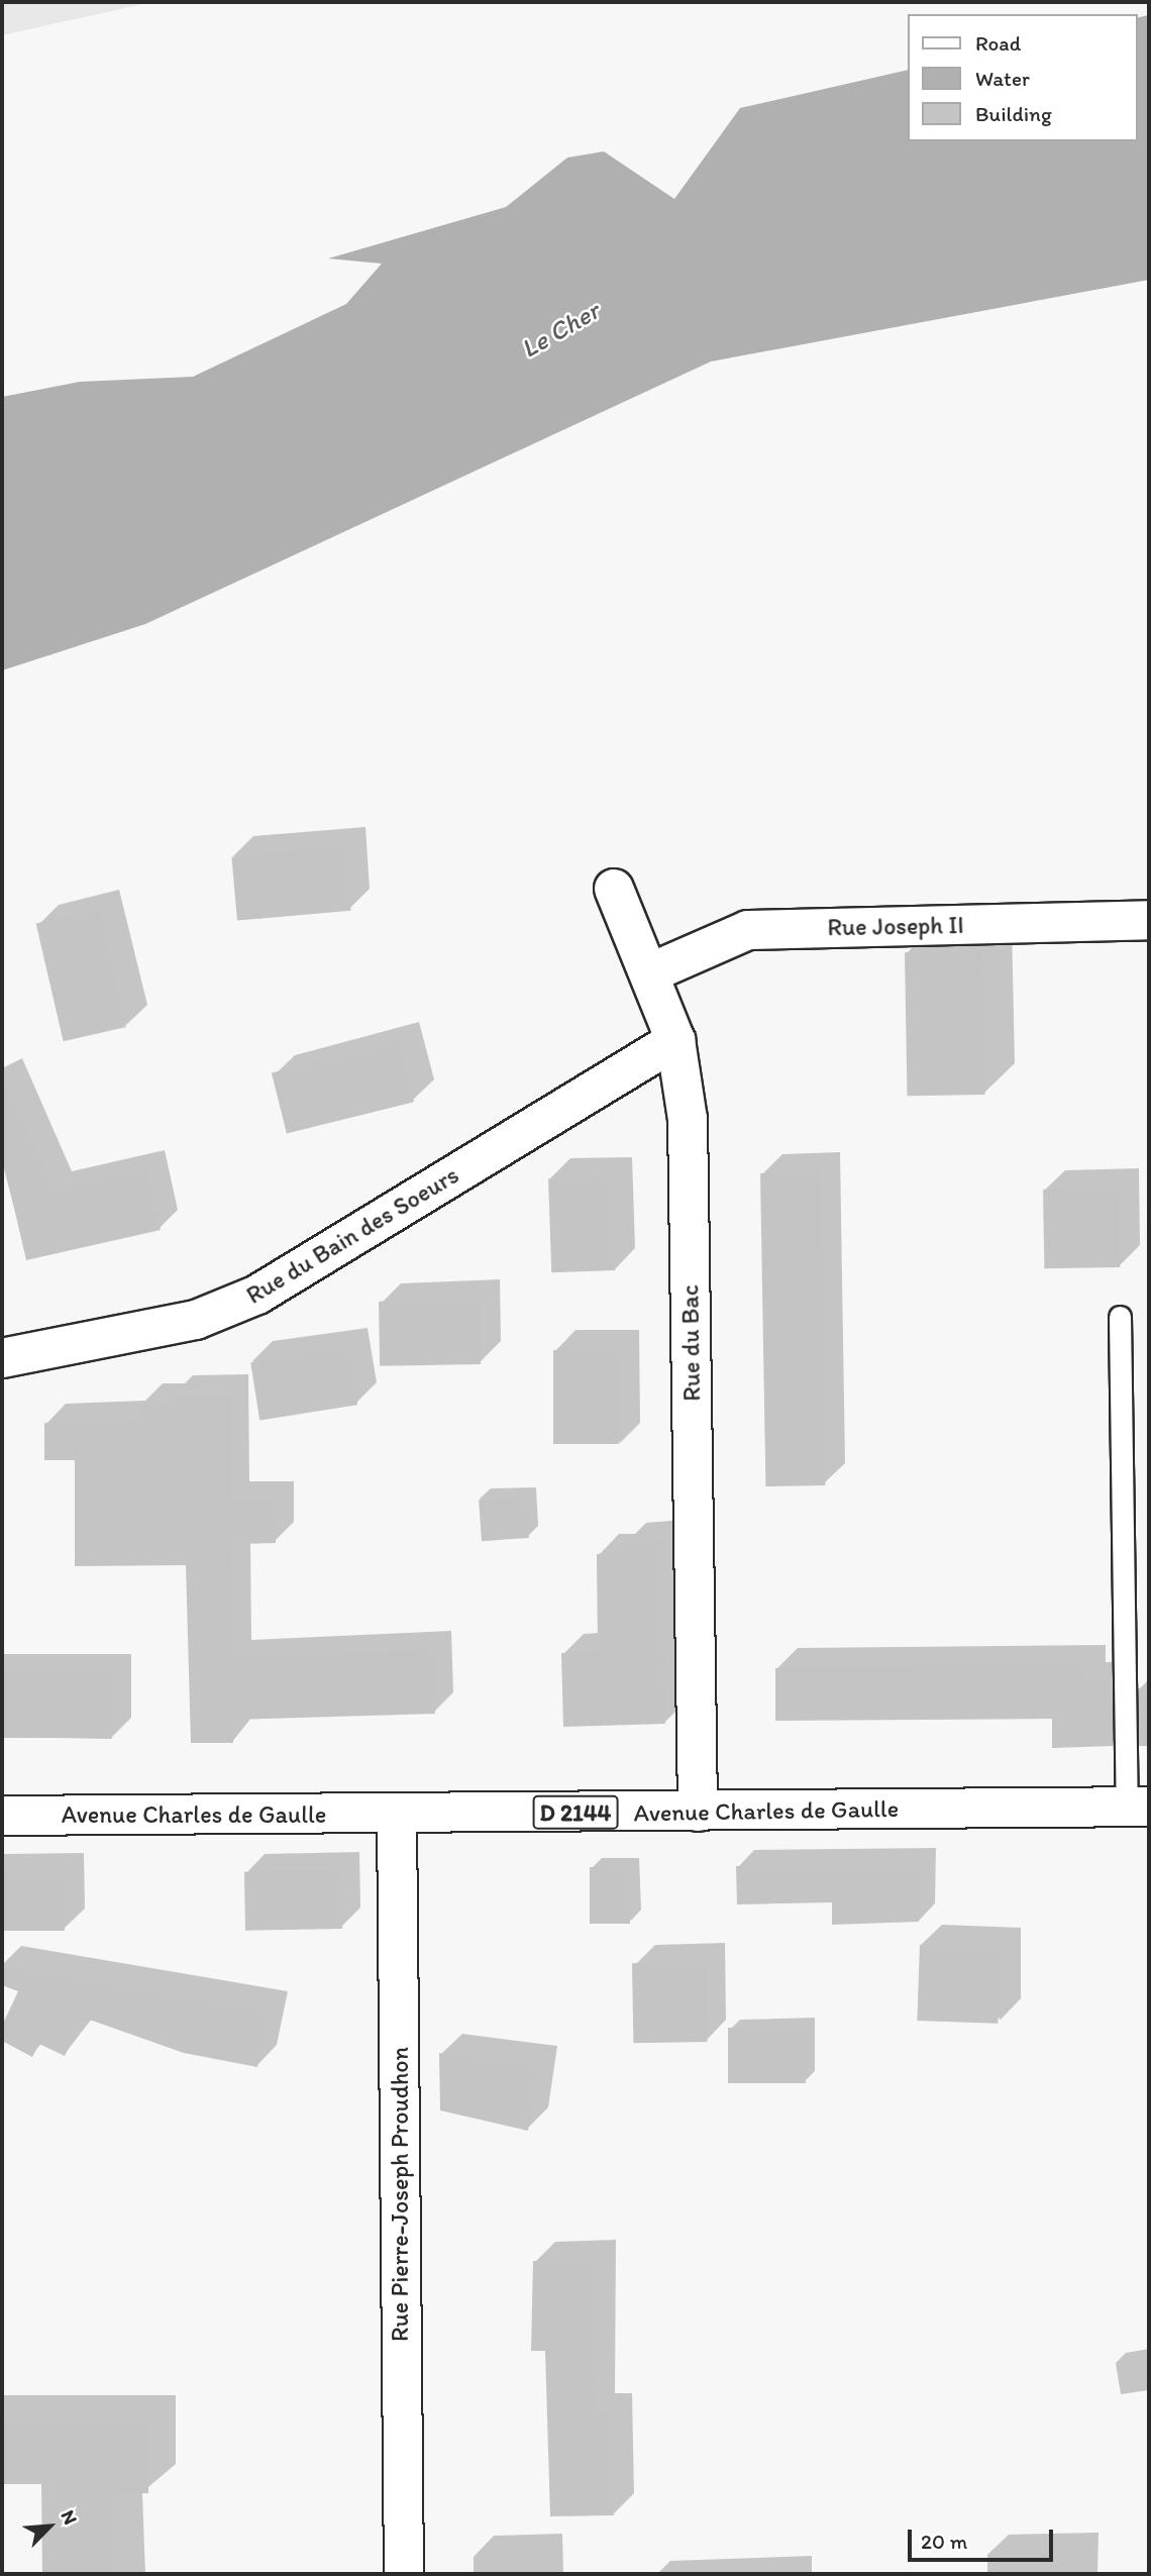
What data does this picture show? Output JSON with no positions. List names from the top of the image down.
{
  "streets": {
    "street": [
      "Rue Joseph II",
      "Rue du Bain des Soeurs",
      "Rue du Bac",
      "Avenue Charles de Gaulle",
      "D 2144",
      "Rue Pierre-Joseph Proudhon"
    ]
  },
  "crossings": [
    ["Rue Joseph II", "Rue du Bac"],
    ["Rue du Bain des Soeurs", "Rue du Bac"],
    ["Rue du Bac", "Avenue Charles de Gaulle"],
    ["Avenue Charles de Gaulle", "Rue Pierre-Joseph Proudhon"]
  ],
  "water": ["Le Cher"],
  "legend": ["Road", "Water", "Building"],
  "scale_bar": "20 m",
  "north": "top right"
}
